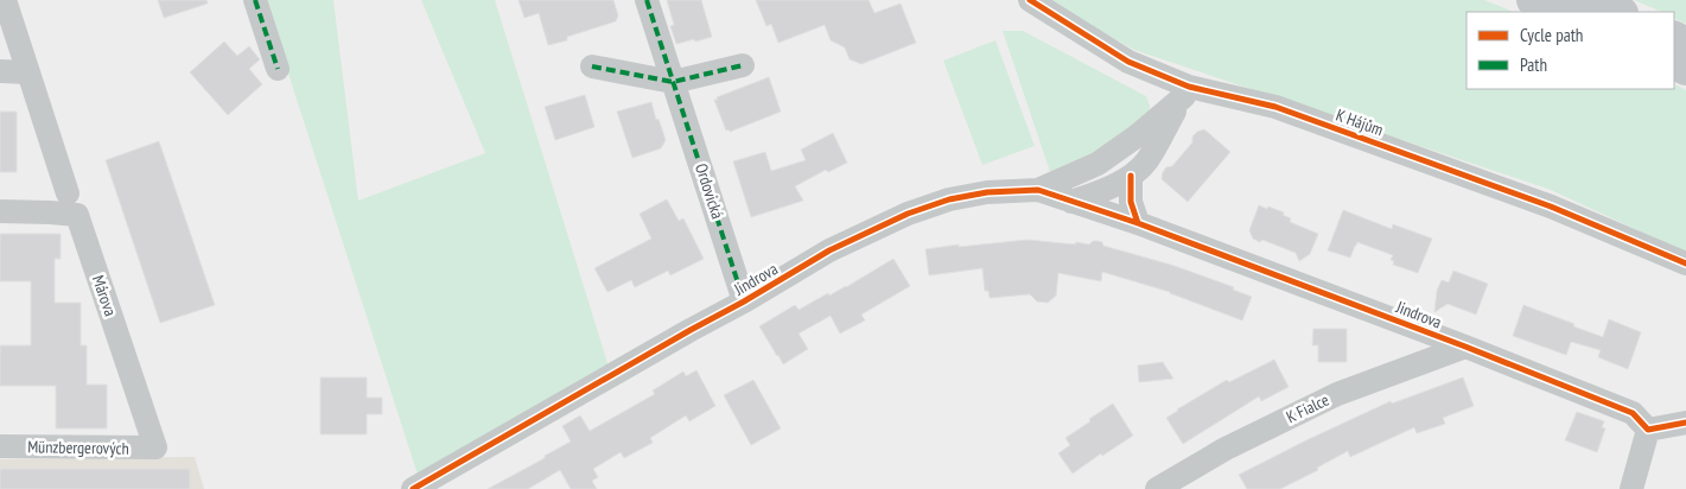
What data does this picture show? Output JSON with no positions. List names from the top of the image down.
{
  "streets": {
    "street": [
      "K Hájům",
      "Ordovická",
      "Jindrova",
      "Márova",
      "K Fialce",
      "Münzbergerových"
    ]
  },
  "crossings": [
    ["K Hájům", "Jindrova"],
    ["Ordovická", "Jindrova"],
    ["Jindrova", "K Fialce"],
    ["Márova", "Münzbergerových"]
  ],
  "legend": ["Cycle path", "Path"]
}
